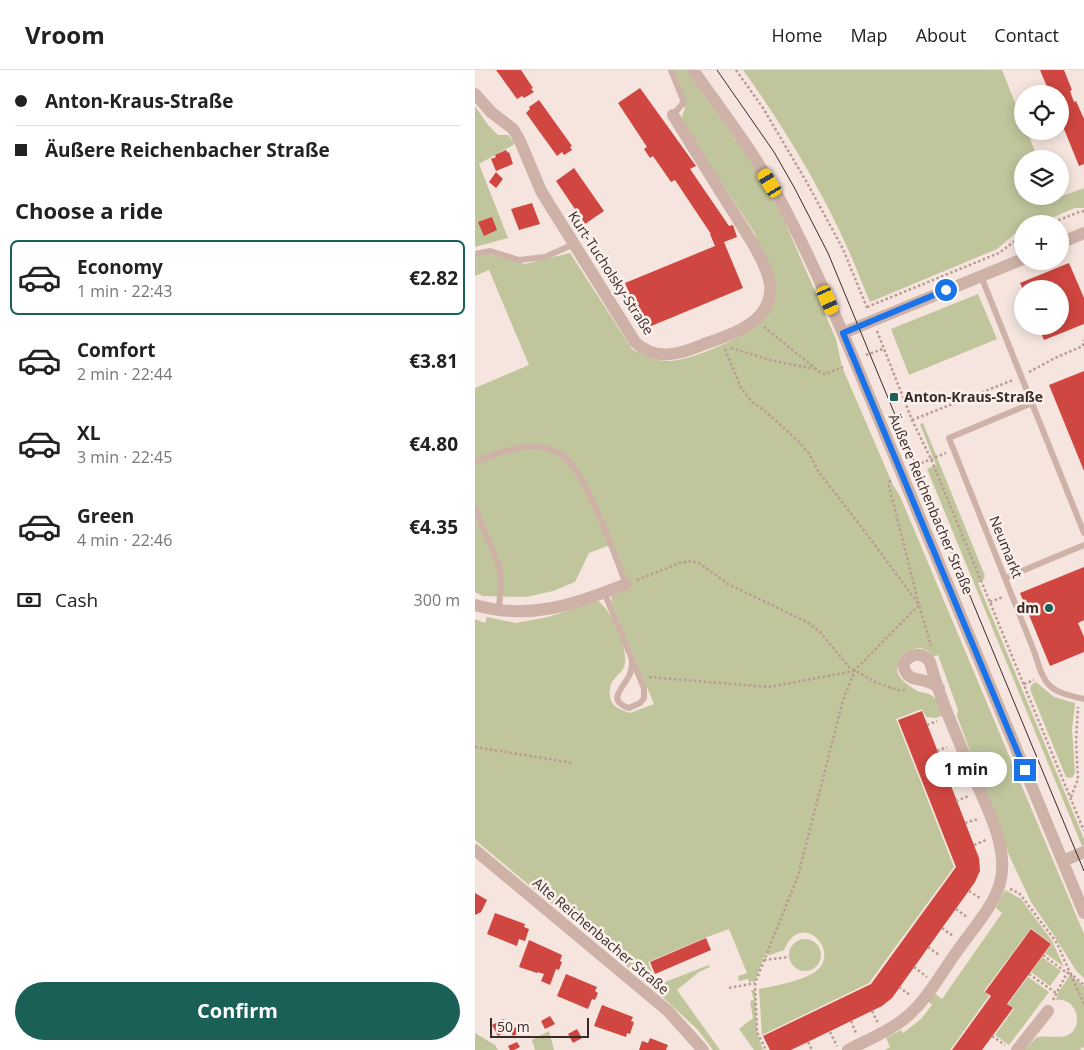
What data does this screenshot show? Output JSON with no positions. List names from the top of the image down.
{
  "streets": {
    "street": ["Kurt-Tucholsky-Straße", "Äußere Reichenbacher Straße", "Alte Reichenbacher Straße"],
    "lane": ["Neumarkt"]
  },
  "places": {
    "transit": ["Anton-Kraus-Straße"],
    "other": ["dm"]
  },
  "scale_bar": "50 m",
  "page": {
    "header": "Vroom",
    "nav": [
      "Home",
      "Map",
      "About",
      "Contact"
    ],
    "banner": ["Anton-Kraus-Straße", "Äußere Reichenbacher Straße"],
    "map_buttons": ["+", "−"],
    "heading": "Choose a ride",
    "list": [
      {
        "name": "Economy",
        "note": "1 min · 22:43",
        "value": "€2.82"
      },
      {
        "name": "Comfort",
        "note": "2 min · 22:44",
        "value": "€3.81"
      },
      {
        "name": "XL",
        "note": "3 min · 22:45",
        "value": "€4.80"
      },
      {
        "name": "Green",
        "note": "4 min · 22:46",
        "value": "€4.35"
      }
    ],
    "pay": ["Cash", "300 m"],
    "bubble": "1 min",
    "buttons": "Confirm",
    "scale": "50 m"
  }
}
